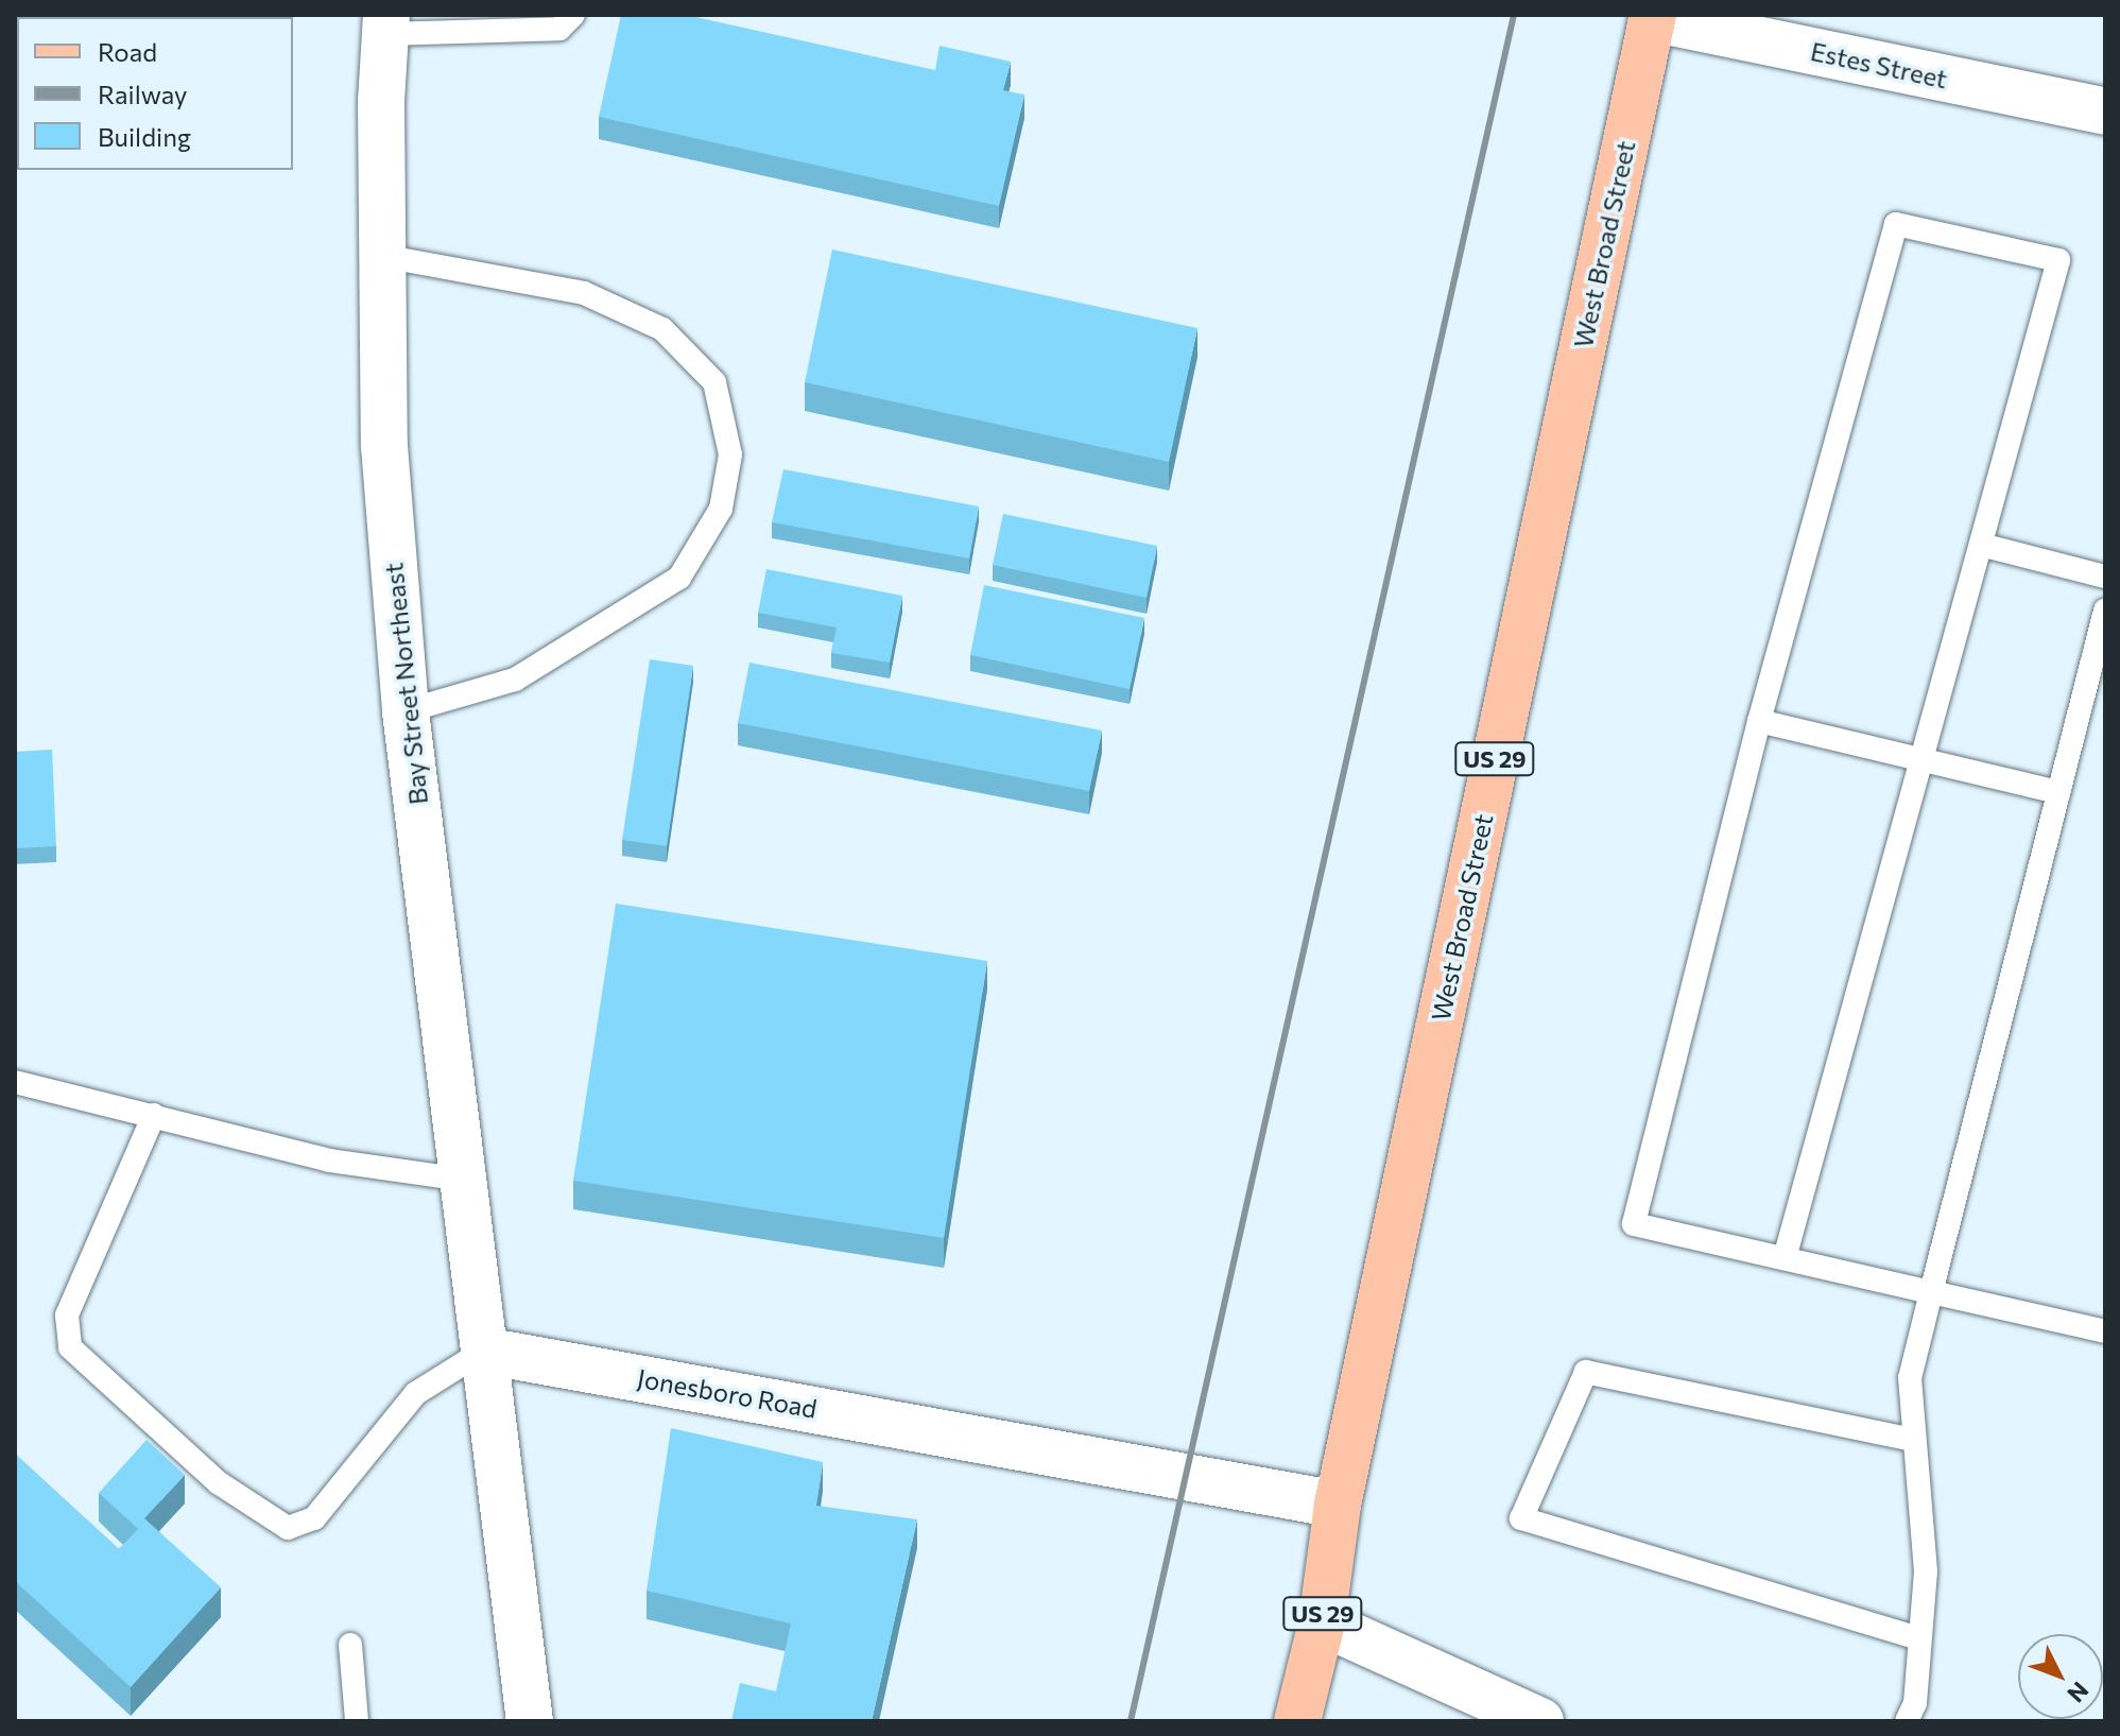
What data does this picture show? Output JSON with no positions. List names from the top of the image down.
{
  "streets": {
    "main road": ["West Broad Street", "US 29"],
    "street": ["Estes Street", "Bay Street Northeast", "Jonesboro Road"]
  },
  "crossings": [
    ["Estes Street", "West Broad Street"],
    ["West Broad Street", "Jonesboro Road"],
    ["Bay Street Northeast", "Jonesboro Road"]
  ],
  "legend": ["Road", "Railway", "Building"],
  "north": "bottom right"
}
